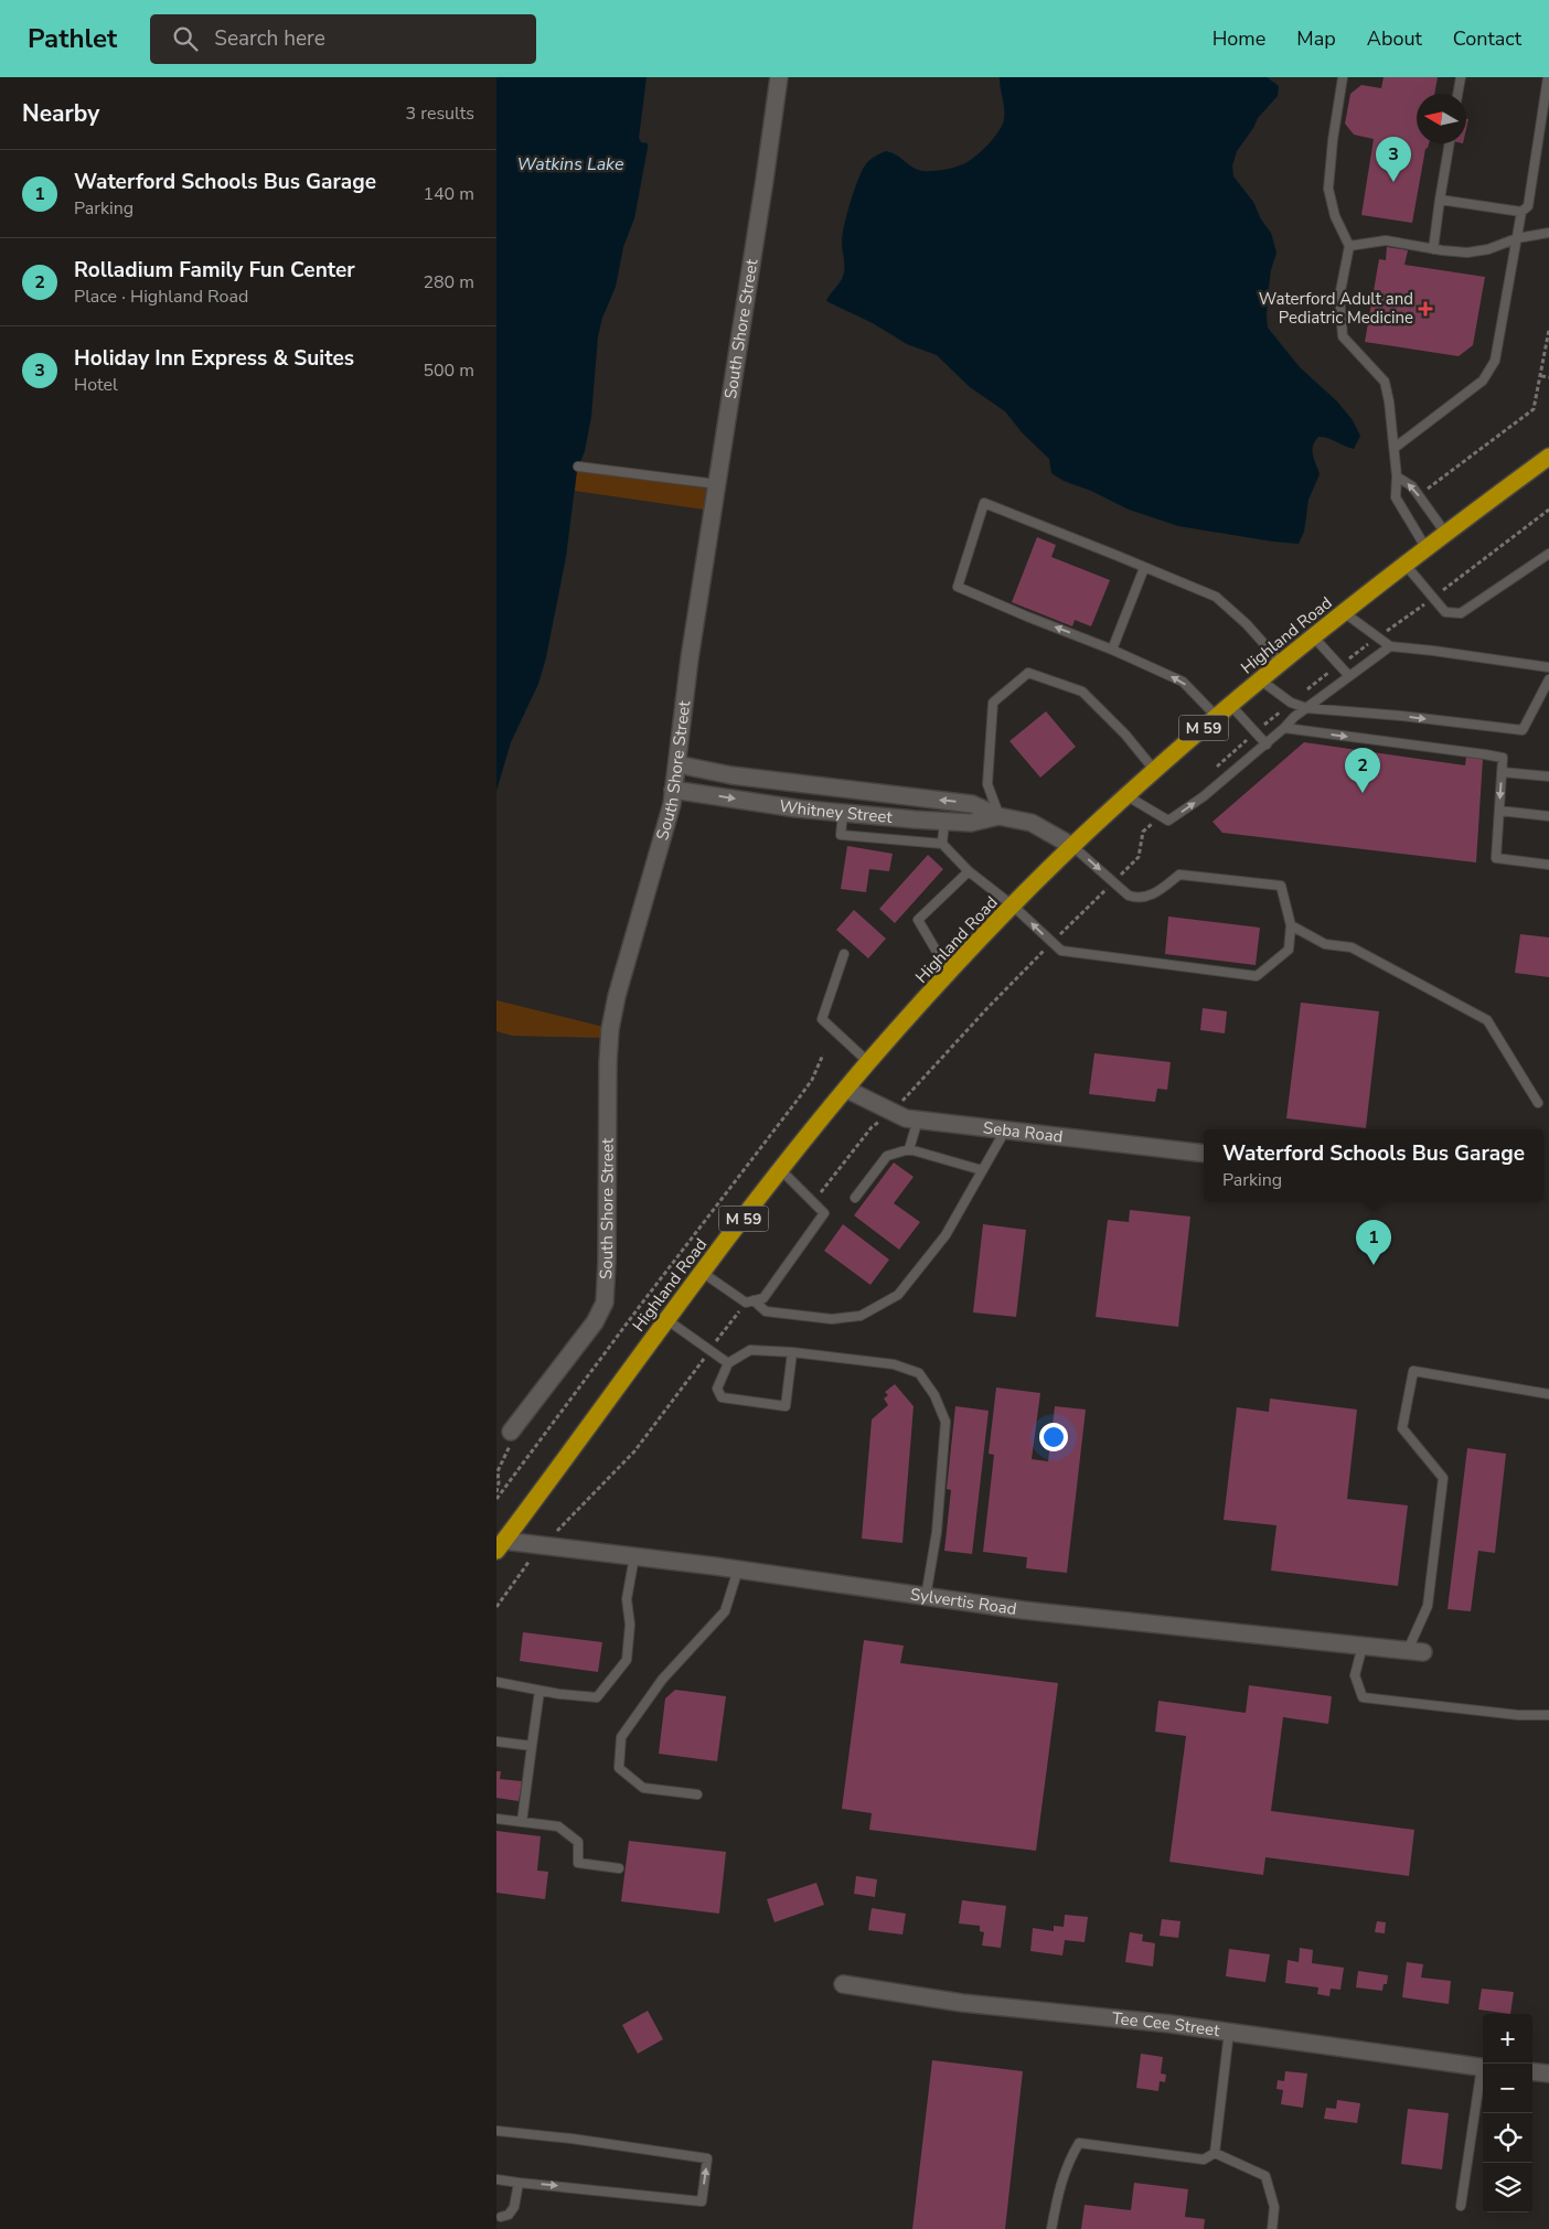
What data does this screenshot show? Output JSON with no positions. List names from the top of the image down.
{
  "streets": {
    "highway": ["Highland Road", "M 59"],
    "street": [
      "South Shore Street",
      "Whitney Street",
      "Seba Road",
      "Sylvertis Road",
      "Tee Cee Street"
    ]
  },
  "crossings": [
    ["South Shore Street", "Whitney Street"],
    ["Highland Road", "Whitney Street"],
    ["Highland Road", "Seba Road"],
    ["Highland Road", "Sylvertis Road"]
  ],
  "water": ["Watkins Lake"],
  "places": {
    "health": ["Waterford Adult and Pediatric Medicine"]
  },
  "north": "left",
  "page": {
    "header": "Pathlet",
    "search": "Search here",
    "nav": [
      "Home",
      "Map",
      "About",
      "Contact"
    ],
    "heading": ["Nearby", "3 results"],
    "pins": ["3", "2", "1"],
    "list": [
      {
        "mark": "1",
        "name": "Waterford Schools Bus Garage",
        "note": "Parking",
        "value": "140 m"
      },
      {
        "mark": "2",
        "name": "Rolladium Family Fun Center",
        "note": "Place · Highland Road",
        "value": "280 m"
      },
      {
        "mark": "3",
        "name": "Holiday Inn Express & Suites",
        "note": "Hotel",
        "value": "500 m"
      }
    ],
    "popup": ["Waterford Schools Bus Garage", "Parking"],
    "map_buttons": ["+", "−"]
  }
}
